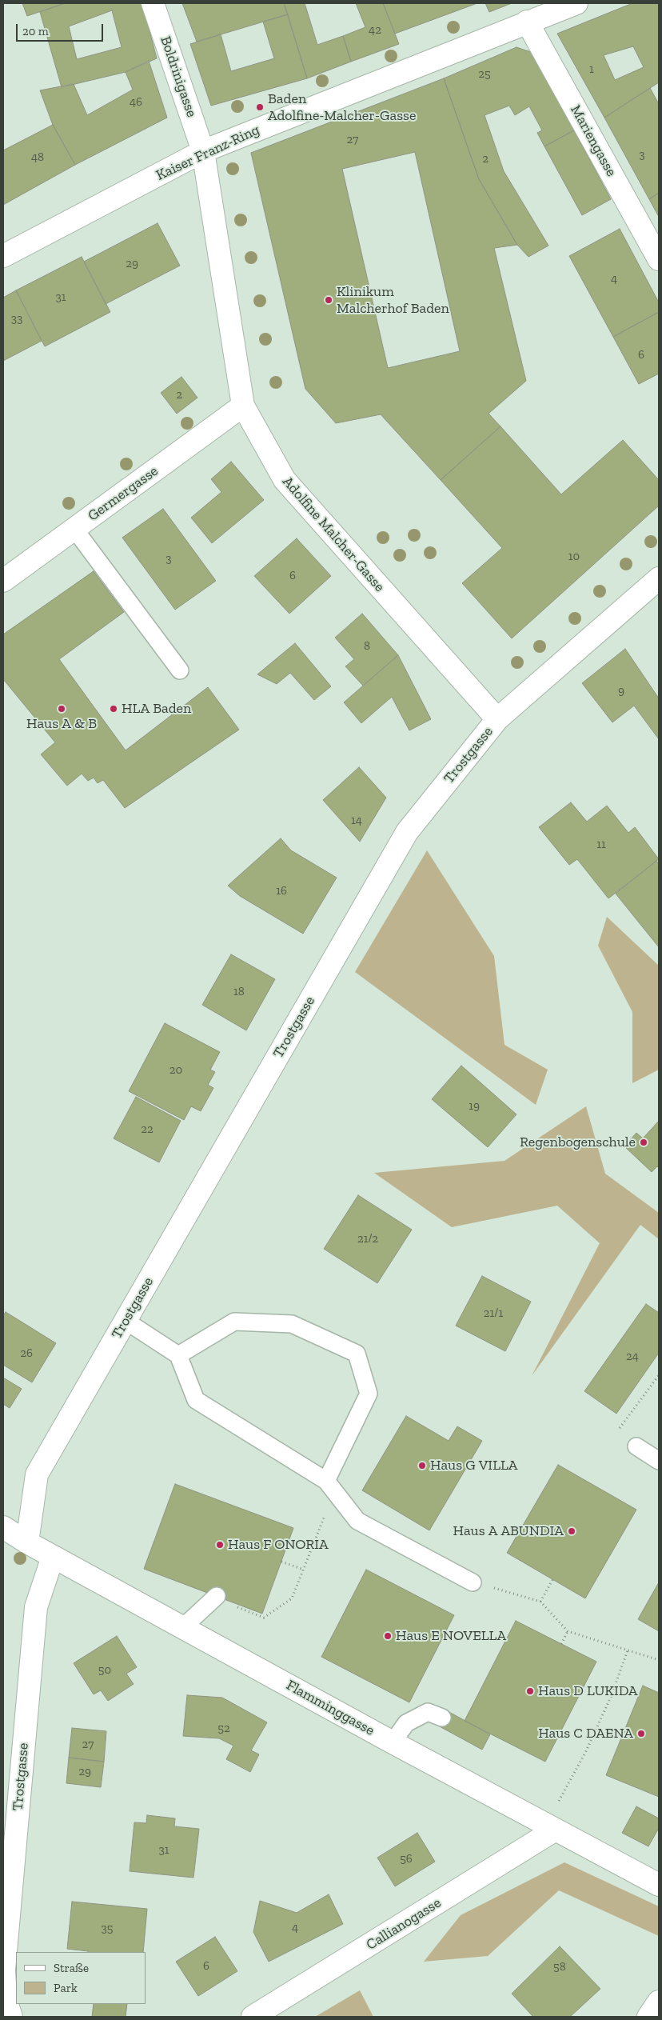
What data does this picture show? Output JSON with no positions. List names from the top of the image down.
{
  "streets": {
    "street": [
      "Boldrinigasse",
      "Mariengasse",
      "Kaiser Franz-Ring",
      "Germergasse",
      "Adolfine Malcher-Gasse",
      "Trostgasse",
      "Flamminggasse",
      "Callianogasse"
    ]
  },
  "crossings": [
    ["Boldrinigasse", "Kaiser Franz-Ring"],
    ["Boldrinigasse", "Adolfine Malcher-Gasse"],
    ["Mariengasse", "Kaiser Franz-Ring"],
    ["Kaiser Franz-Ring", "Adolfine Malcher-Gasse"],
    ["Germergasse", "Adolfine Malcher-Gasse"],
    ["Adolfine Malcher-Gasse", "Trostgasse"],
    ["Trostgasse", "Flamminggasse"],
    ["Flamminggasse", "Callianogasse"]
  ],
  "places": [
    "Baden Adolfine-Malcher-Gasse",
    "Klinikum Malcherhof Baden",
    "Haus A & B",
    "HLA Baden",
    "Regenbogenschule",
    "Haus G VILLA",
    "Haus A ABUNDIA",
    "Haus F ONORIA",
    "Haus E NOVELLA",
    "Haus D LUKIDA",
    "Haus C DAENA"
  ],
  "house_numbers": [
    "42",
    "1",
    "25",
    "46",
    "27",
    "3",
    "48",
    "2",
    "29",
    "4",
    "31",
    "33",
    "6",
    "2",
    "10",
    "3",
    "6",
    "8",
    "9",
    "14",
    "11",
    "16",
    "18",
    "20",
    "19",
    "22",
    "21/2",
    "21/1",
    "26",
    "24",
    "50",
    "52",
    "27",
    "29",
    "31",
    "56",
    "4",
    "35",
    "6",
    "58"
  ],
  "legend": ["Straße", "Park"],
  "scale_bar": "20 m"
}
